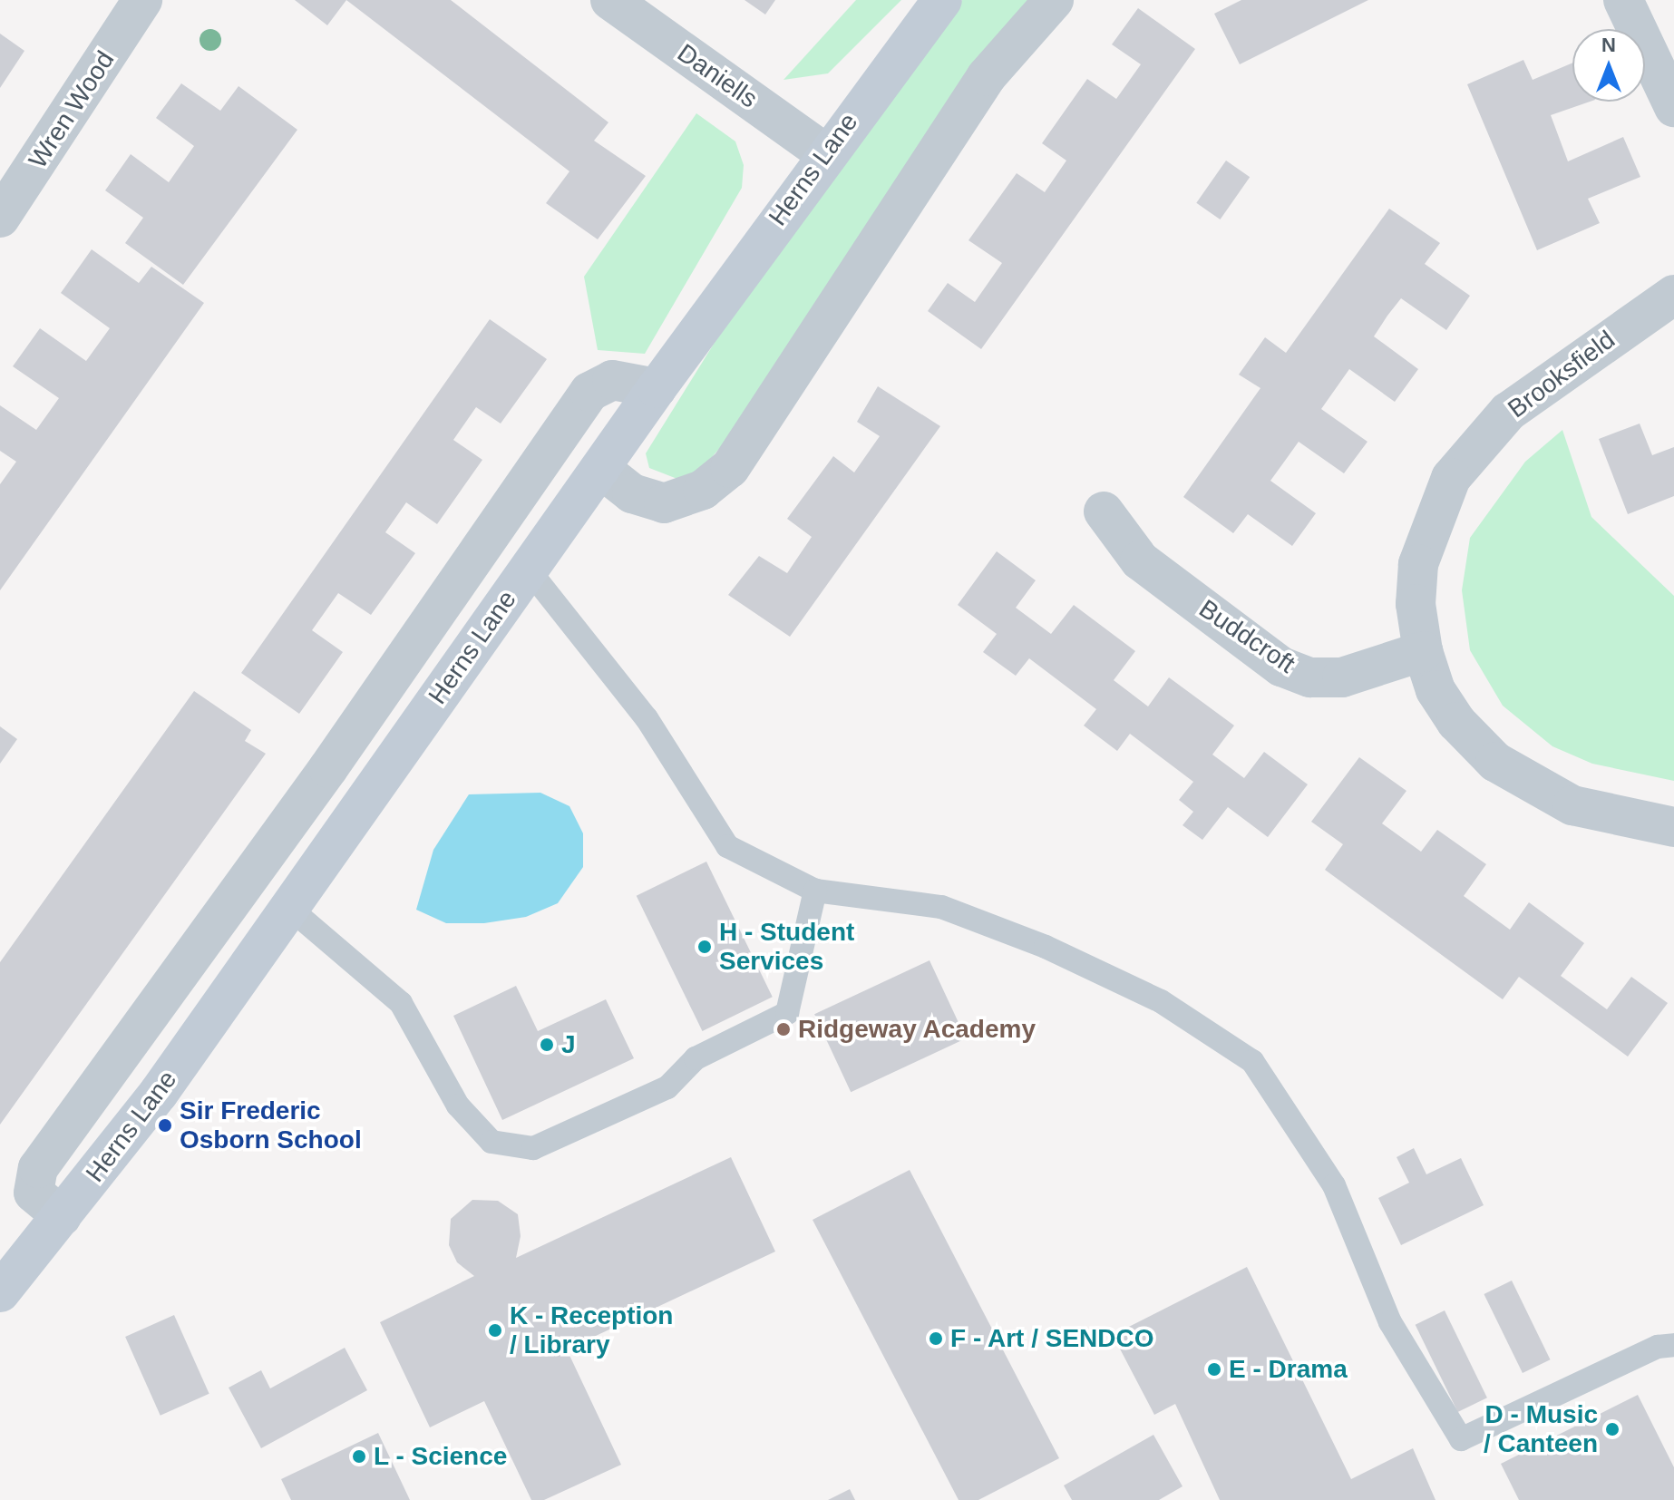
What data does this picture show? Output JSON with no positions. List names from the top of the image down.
{
  "streets": {
    "street": [
      "Daniells",
      "Wren Wood",
      "Herns Lane",
      "Brooksfield",
      "Buddcroft"
    ]
  },
  "crossings": [
    ["Daniells", "Herns Lane"],
    ["Brooksfield", "Buddcroft"]
  ],
  "places": [
    "H - Student Services",
    "Ridgeway Academy",
    "J",
    "Sir Frederic Osborn School",
    "K - Reception / Library",
    "F - Art / SENDCO",
    "E - Drama",
    "D - Music / Canteen",
    "L - Science"
  ],
  "north": "top"
}
